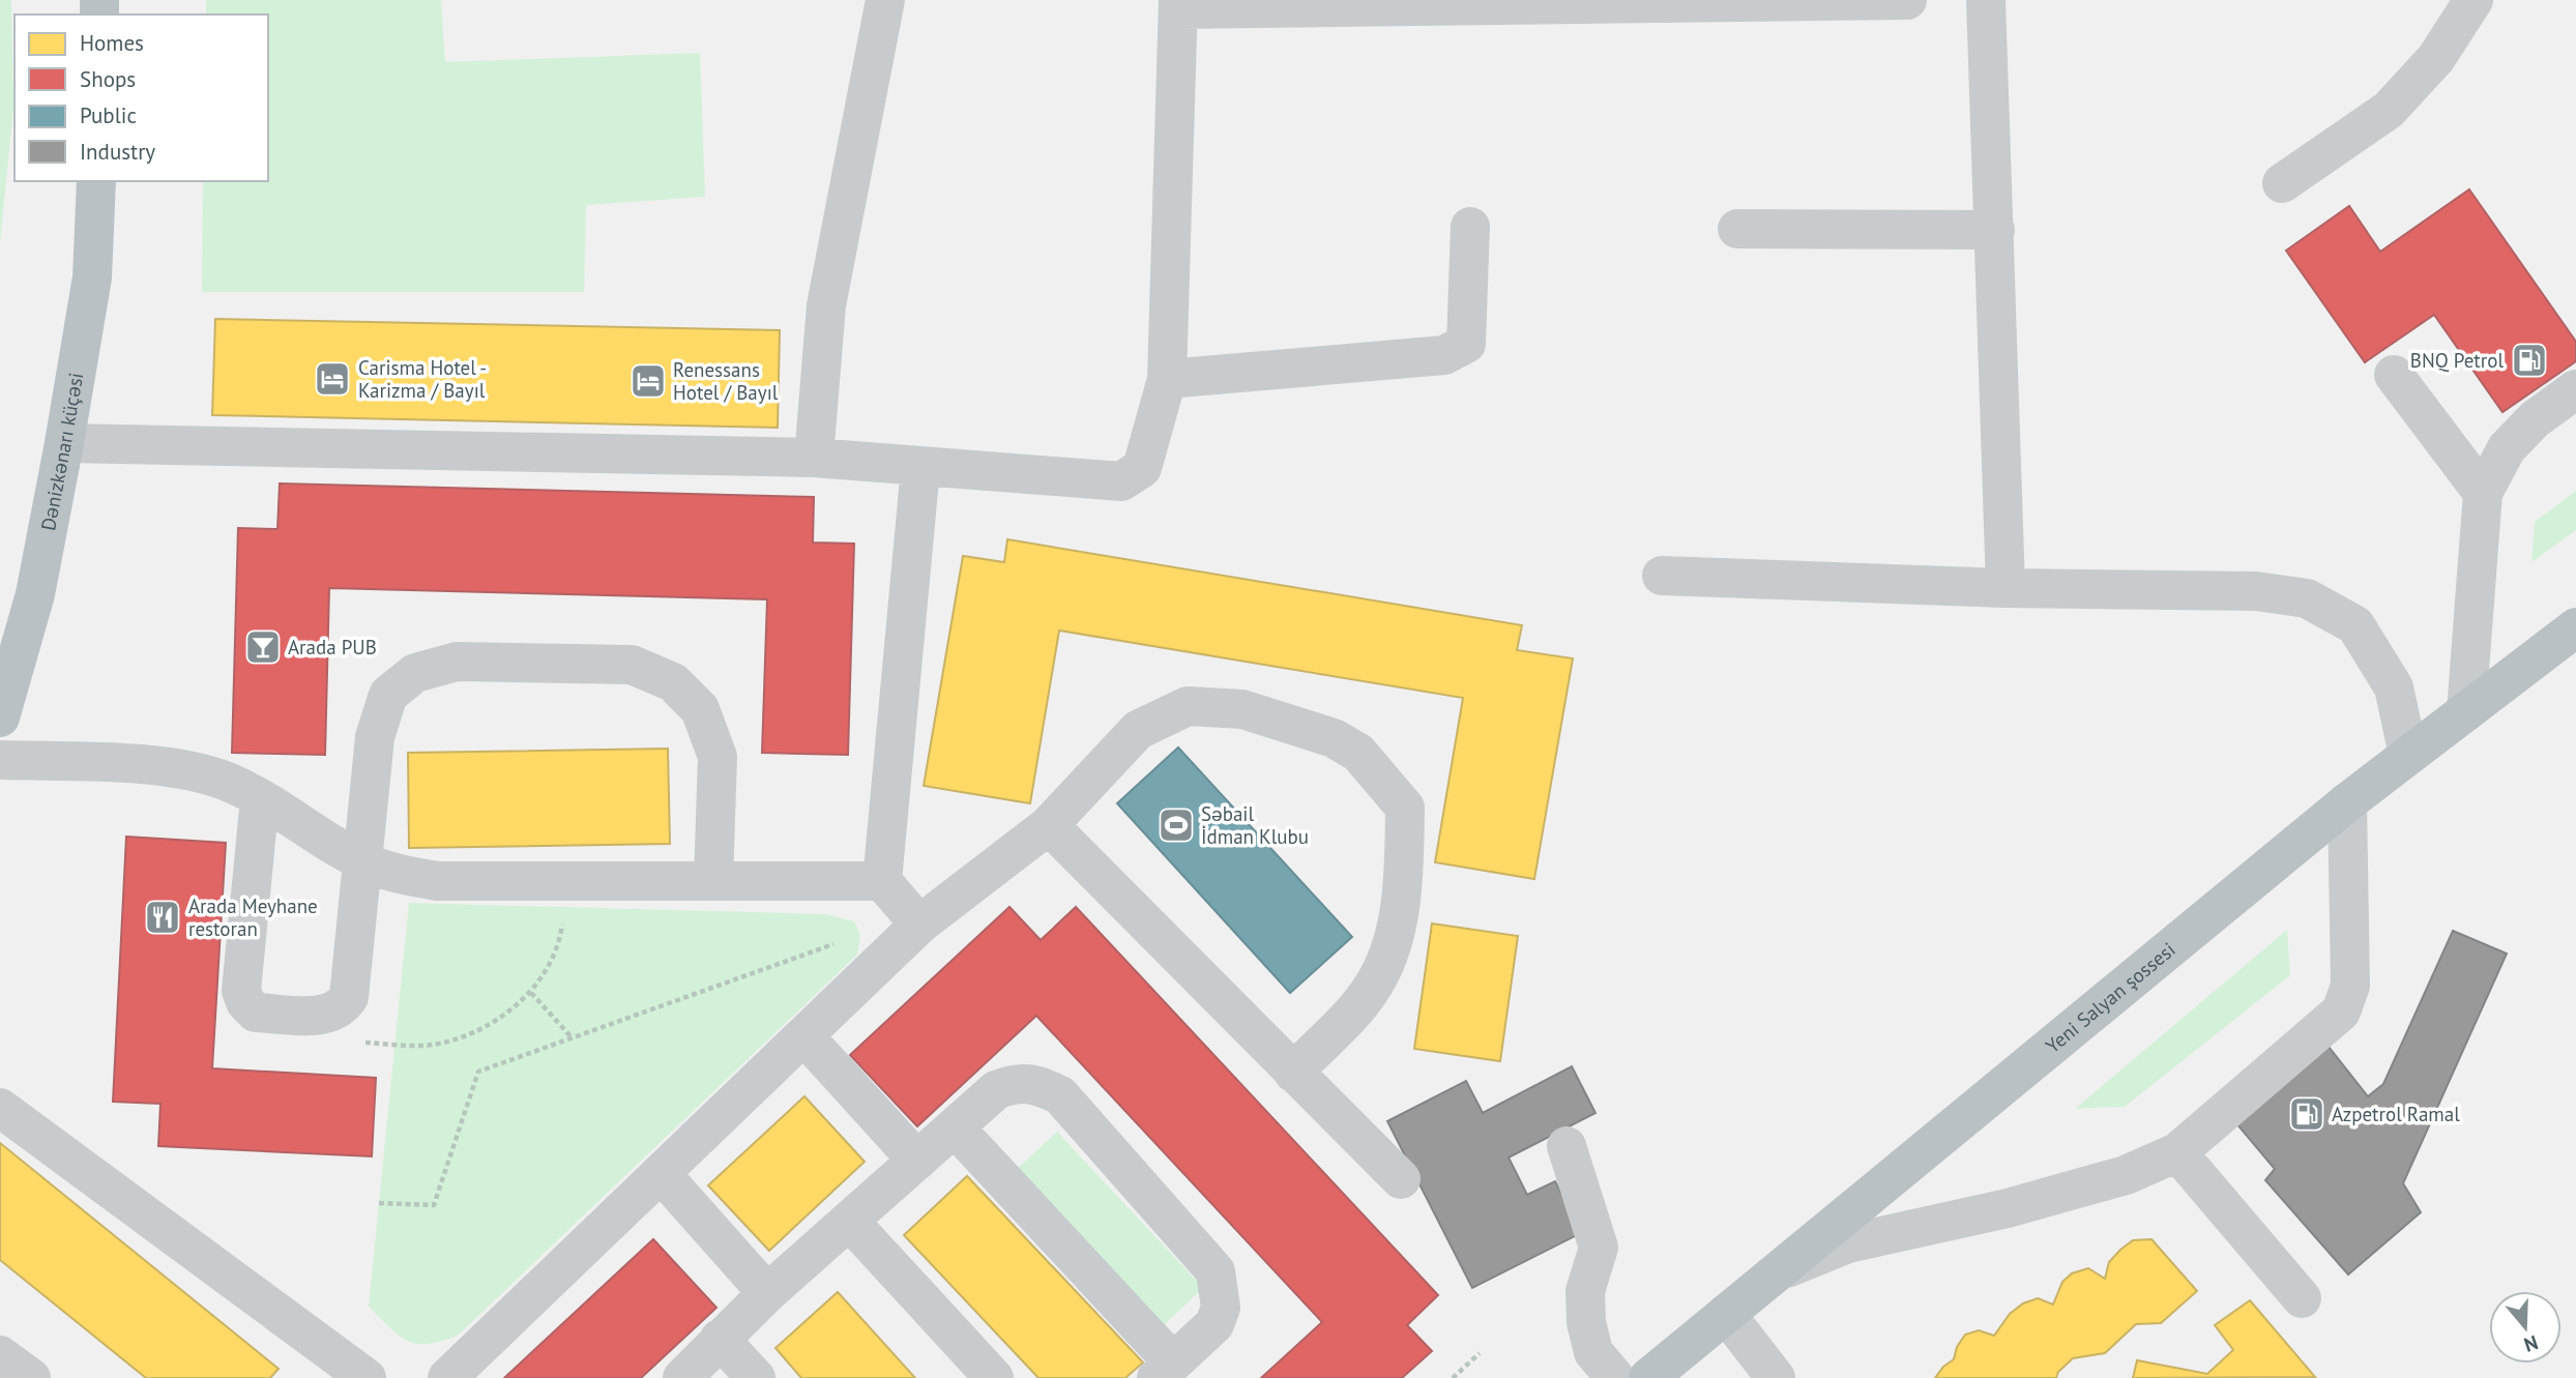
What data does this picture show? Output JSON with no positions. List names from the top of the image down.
{
  "streets": {
    "highway": ["Dənizkənarı küçəsi", "Yeni Salyan şossesi"]
  },
  "places": {
    "fuel station": ["BNQ Petrol", "Azpetrol Ramal"],
    "hotel": ["Carisma Hotel - Karizma / Bayıl", "Renessans Hotel / Bayıl"],
    "bar": ["Arada PUB"],
    "sports": ["Səbail İdman Klubu"],
    "restaurant": ["Arada Meyhane restoran"]
  },
  "legend": [
    "Homes",
    "Shops",
    "Public",
    "Industry"
  ],
  "north": "bottom"
}
